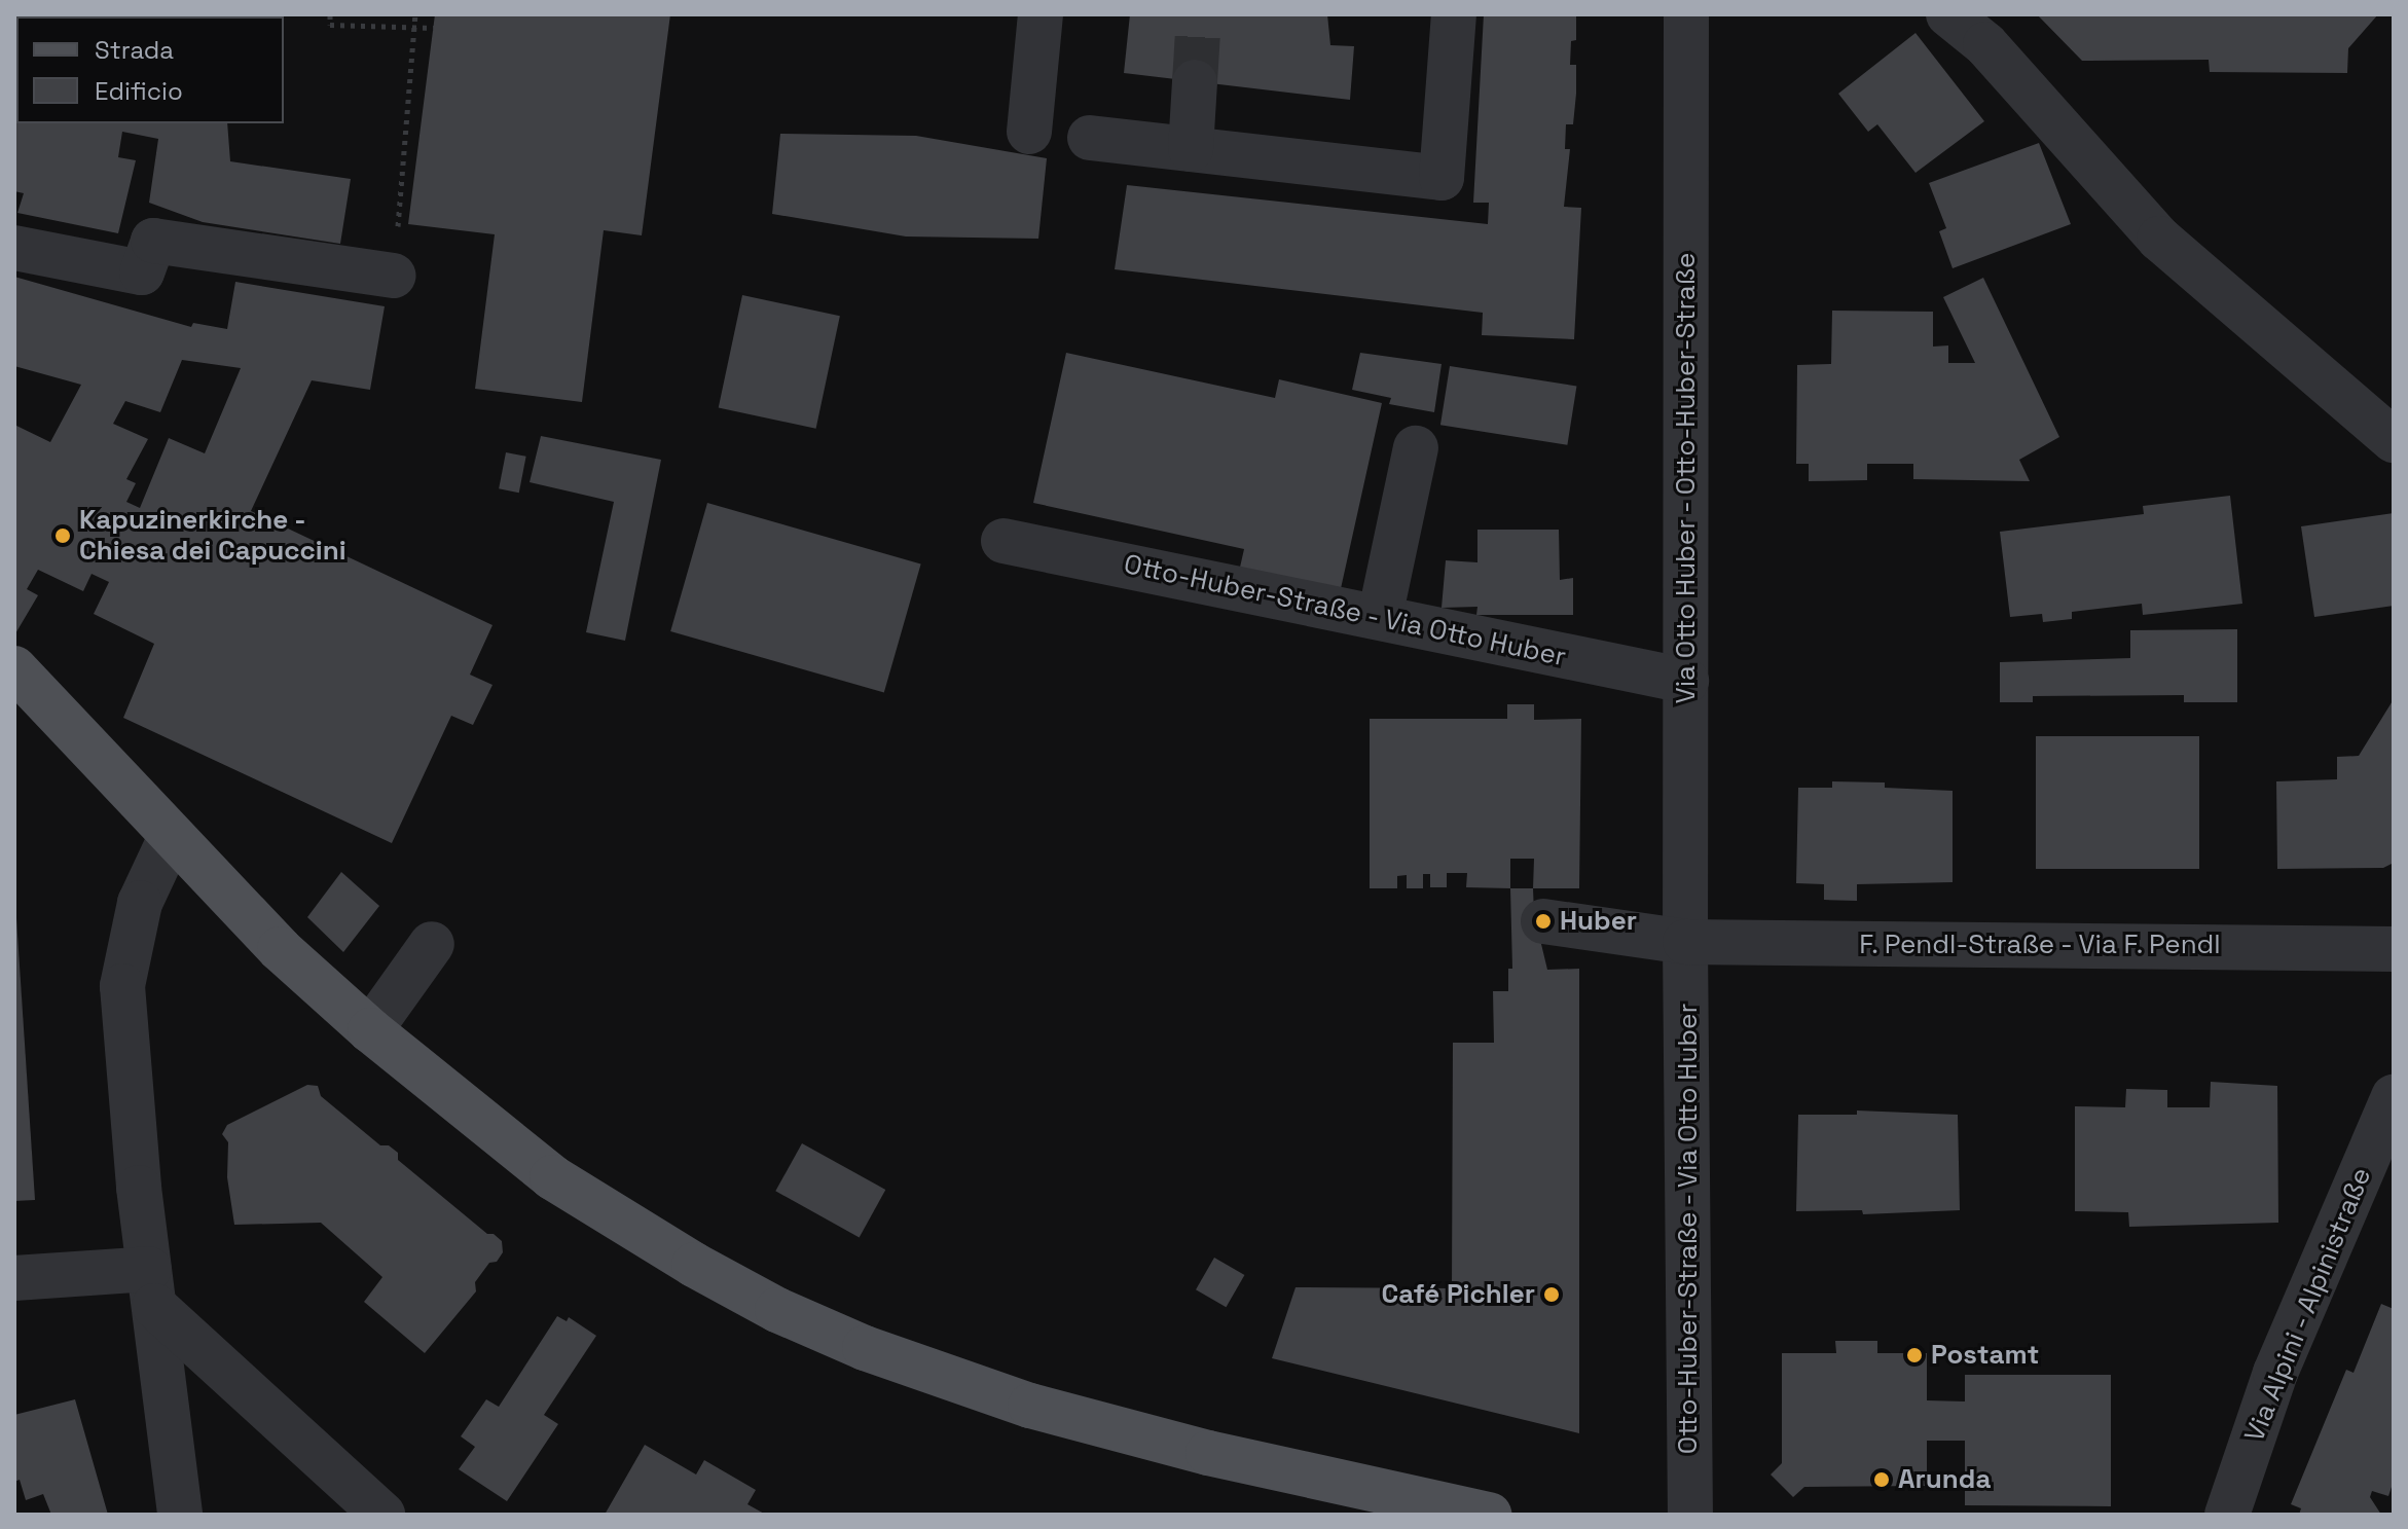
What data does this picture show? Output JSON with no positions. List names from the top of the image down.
{
  "streets": {
    "street": [
      "Via Otto Huber - Otto-Huber-Straße",
      "Otto-Huber-Straße - Via Otto Huber",
      "F. Pendl-Straße - Via F. Pendl",
      "Via Alpini - Alpinistraße"
    ]
  },
  "crossings": [
    ["Via Otto Huber - Otto-Huber-Straße", "Otto-Huber-Straße - Via Otto Huber"],
    ["Via Otto Huber - Otto-Huber-Straße", "F. Pendl-Straße - Via F. Pendl"],
    ["Otto-Huber-Straße - Via Otto Huber", "F. Pendl-Straße - Via F. Pendl"]
  ],
  "places": [
    "Kapuzinerkirche - Chiesa dei Capuccini",
    "Huber",
    "Café Pichler",
    "Postamt",
    "Arunda"
  ],
  "legend": ["Strada", "Edificio"]
}
